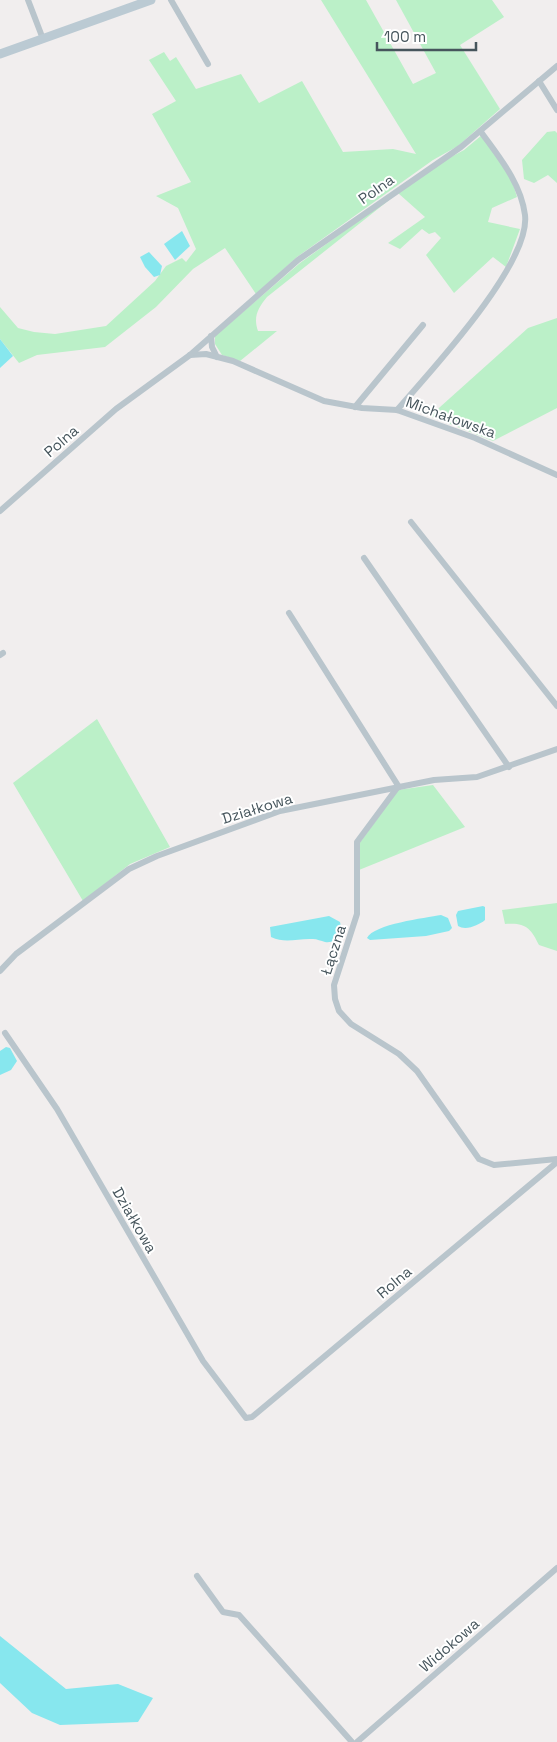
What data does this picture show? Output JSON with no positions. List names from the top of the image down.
{
  "streets": {
    "street": [
      "Polna",
      "Michałowska",
      "Działkowa",
      "Łączna",
      "Rolna",
      "Widokowa"
    ]
  },
  "crossings": [
    ["Polna", "Michałowska"],
    ["Działkowa", "Łączna"],
    ["Działkowa", "Rolna"],
    ["Łączna", "Rolna"]
  ],
  "scale_bar": "100 m"
}
